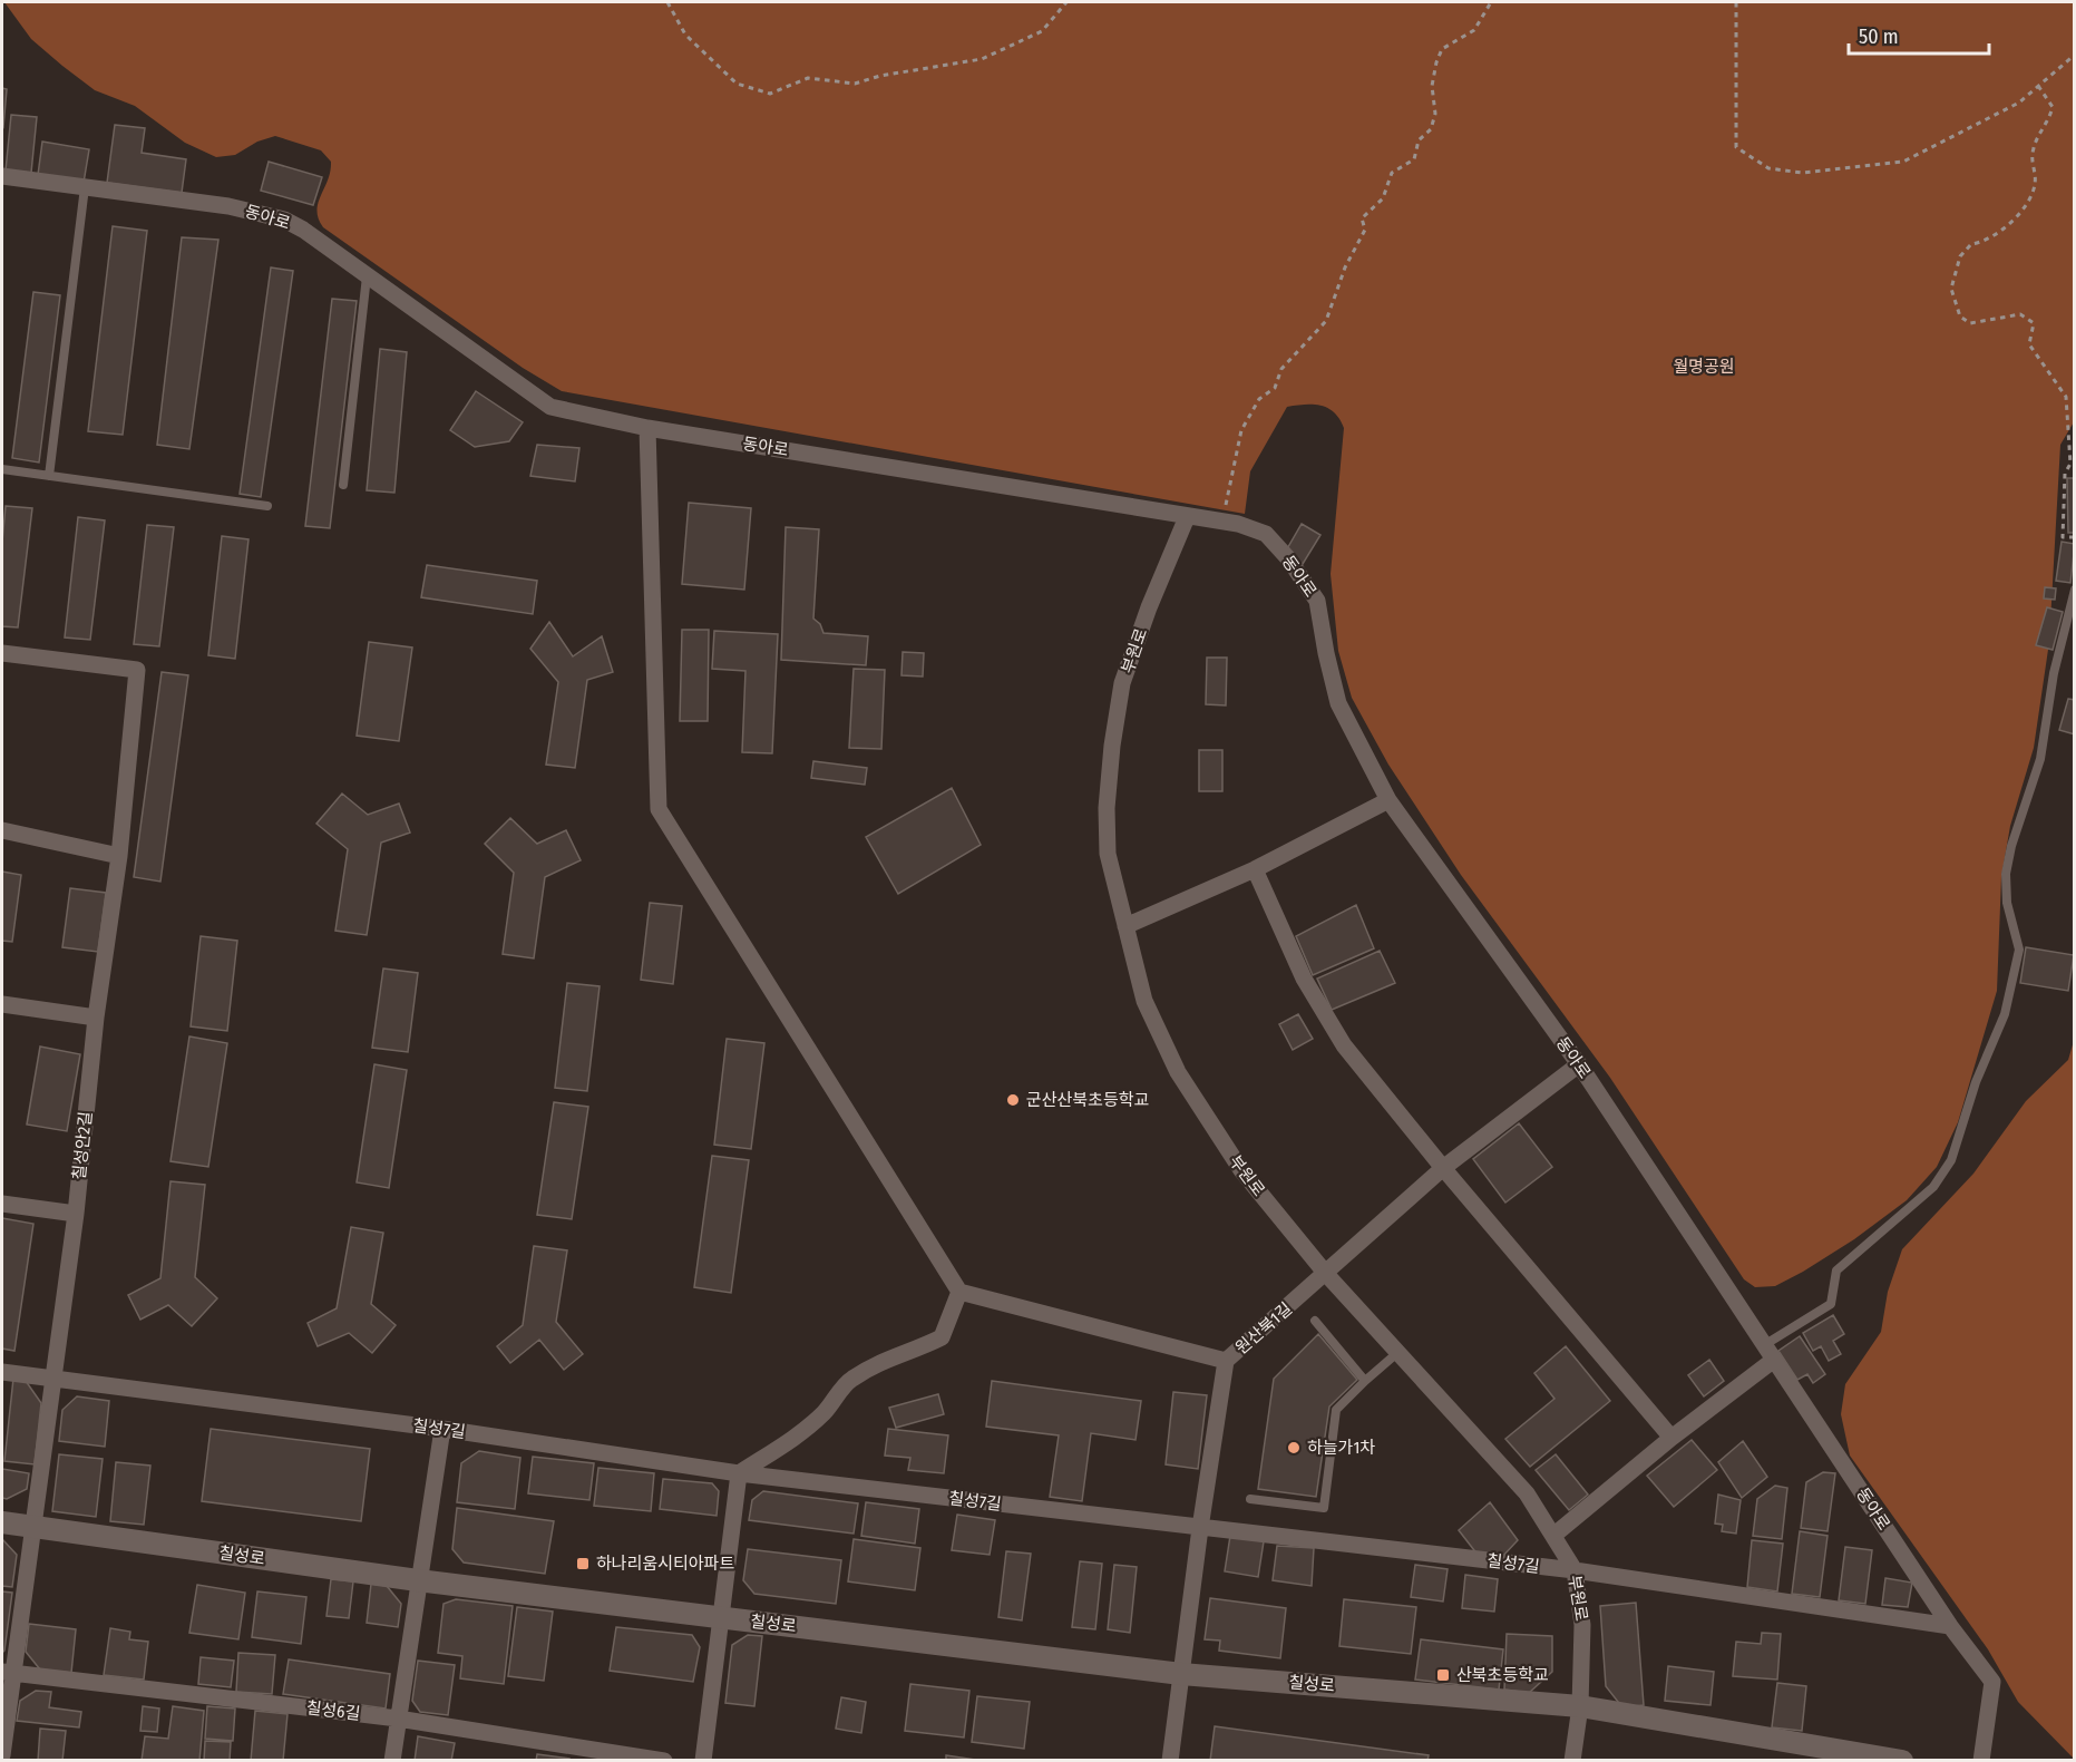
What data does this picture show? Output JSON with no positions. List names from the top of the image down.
{
  "streets": {
    "street": [
      "동아로",
      "부원로",
      "칠성안2길",
      "원산북1길",
      "칠성7길",
      "칠성로",
      "칠성6길"
    ]
  },
  "crossings": [
    ["동아로", "부원로"],
    ["동아로", "원산북1길"],
    ["동아로", "칠성7길"],
    ["부원로", "원산북1길"],
    ["부원로", "칠성7길"],
    ["부원로", "칠성로"],
    ["칠성안2길", "칠성7길"],
    ["칠성안2길", "칠성로"],
    ["칠성안2길", "칠성6길"],
    ["원산북1길", "칠성7길"],
    ["원산북1길", "칠성로"]
  ],
  "parks": ["월명공원"],
  "places": {
    "other": ["군산산북초등학교", "하늘가1차"],
    "transit": ["하나리움시티아파트", "산북초등학교"]
  },
  "scale_bar": "50 m"
}
